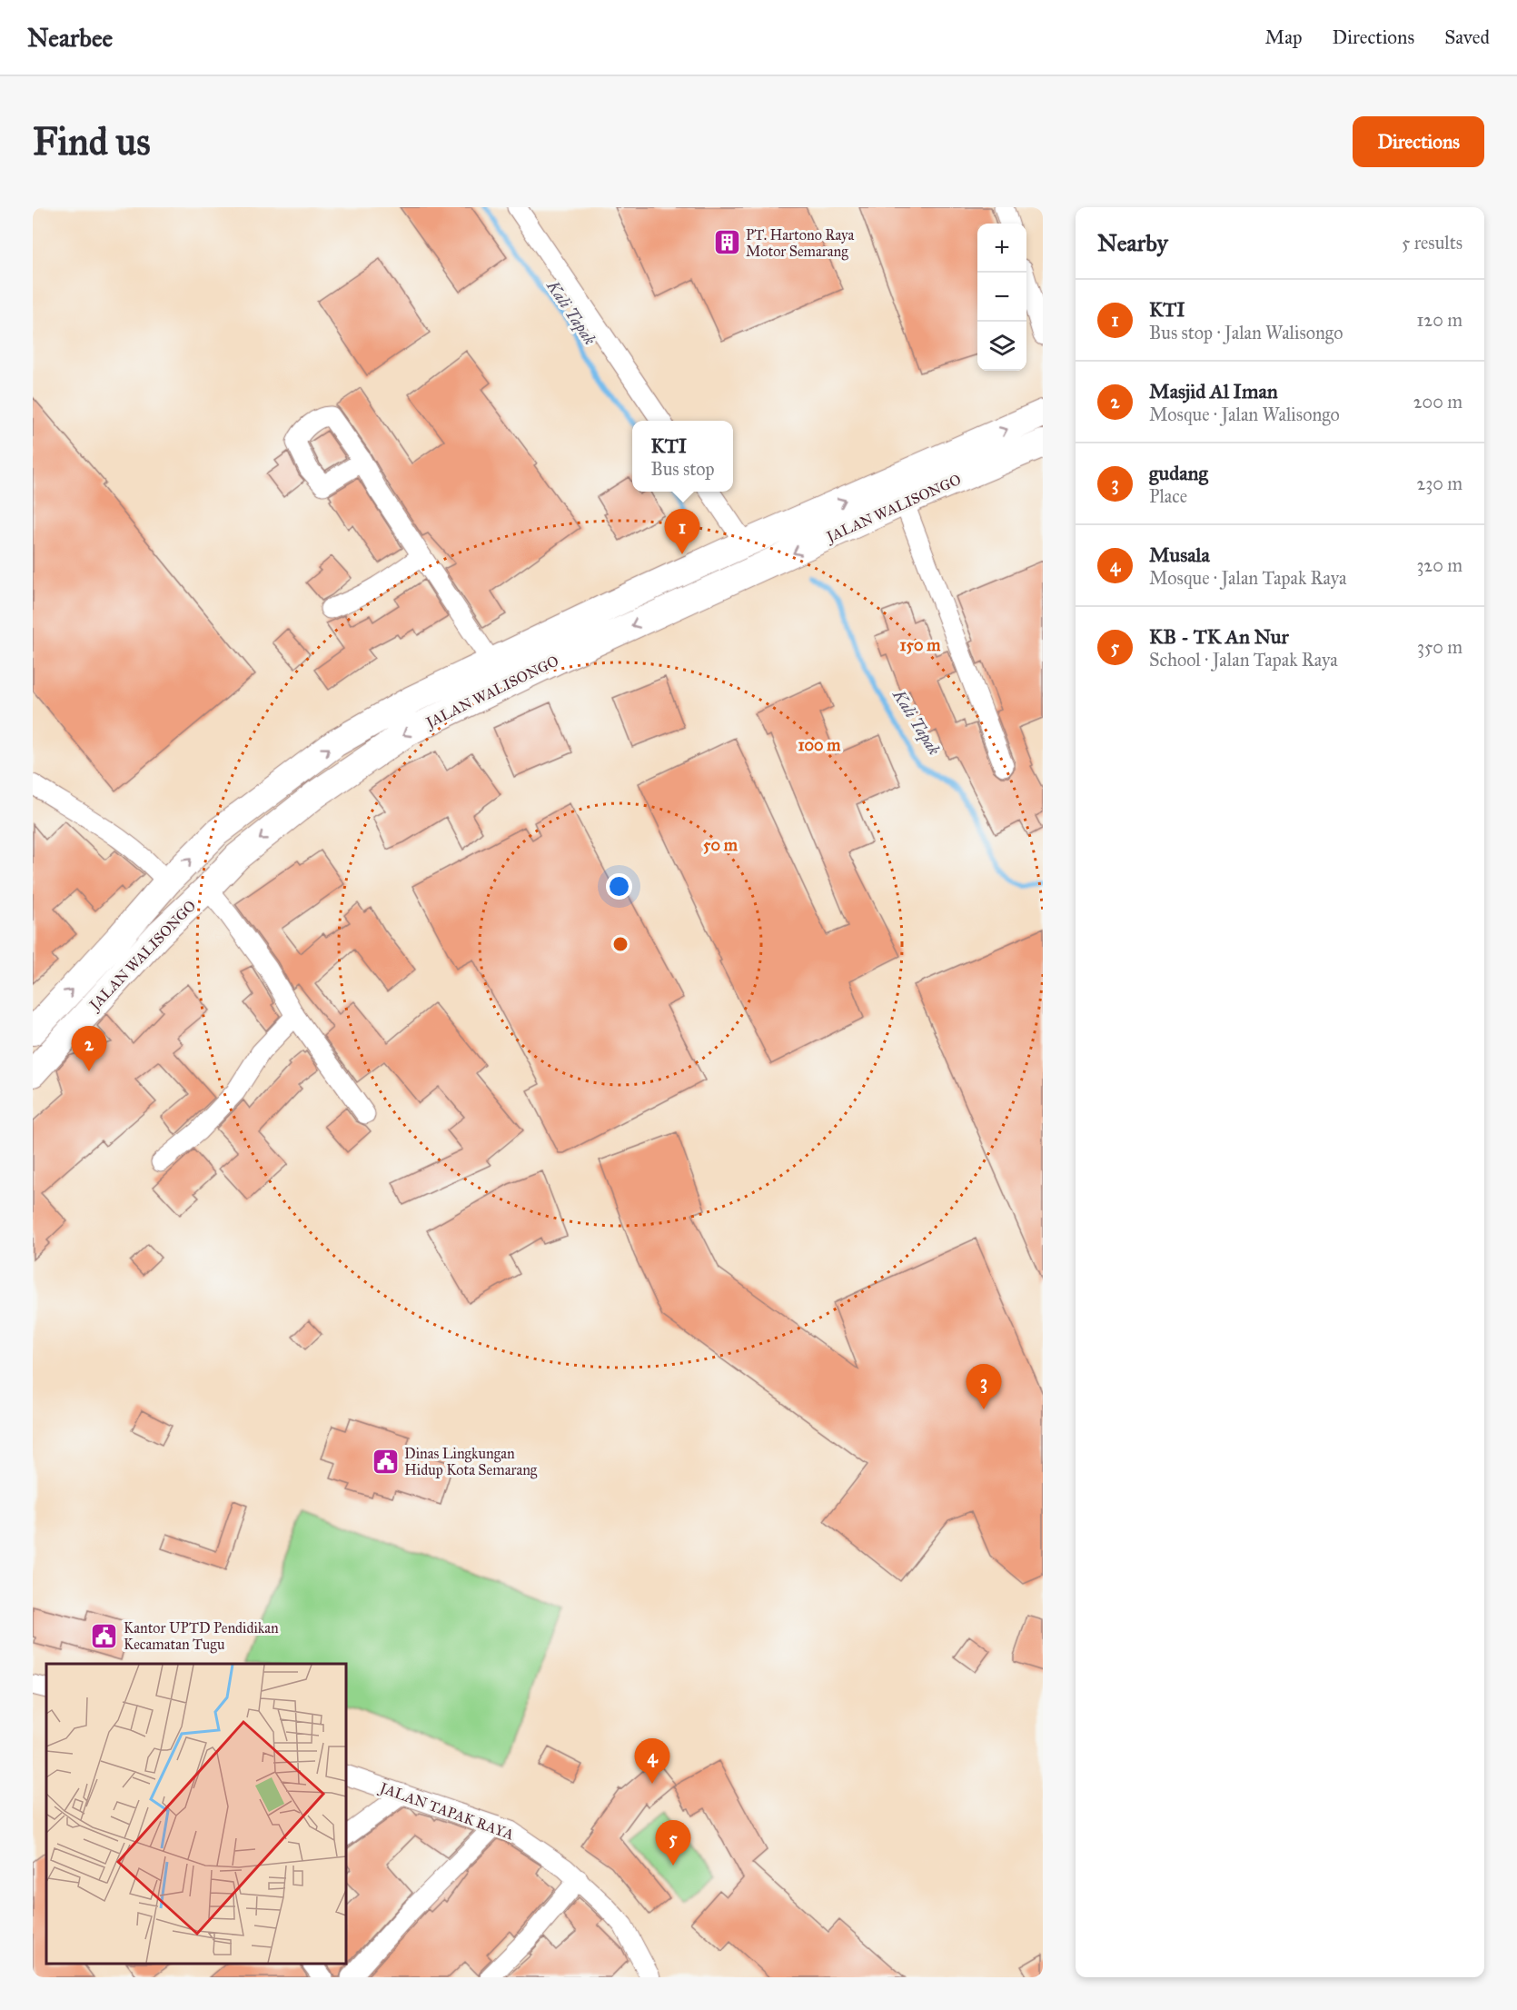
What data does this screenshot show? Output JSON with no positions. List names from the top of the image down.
{
  "streets": {
    "highway": ["JALAN WALISONGO"],
    "street": ["JALAN TAPAK RAYA"]
  },
  "water": ["Kali Tapak"],
  "places": {
    "building": ["PT. Hartono Raya Motor Semarang"],
    "public building": ["Dinas Lingkungan Hidup Kota Semarang", "Kantor UPTD Pendidikan Kecamatan Tugu"]
  },
  "page": {
    "header": "Nearbee",
    "nav": ["Map", "Directions", "Saved"],
    "buttons": "Directions",
    "title": "Find us",
    "heading": ["Nearby", "5 results"],
    "map_buttons": ["+", "−"],
    "list": [
      {
        "mark": "1",
        "name": "KTI",
        "note": "Bus stop · Jalan Walisongo",
        "value": "120 m"
      },
      {
        "mark": "2",
        "name": "Masjid Al Iman",
        "note": "Mosque · Jalan Walisongo",
        "value": "200 m"
      },
      {
        "mark": "3",
        "name": "gudang",
        "note": "Place",
        "value": "230 m"
      },
      {
        "mark": "4",
        "name": "Musala",
        "note": "Mosque · Jalan Tapak Raya",
        "value": "320 m"
      },
      {
        "mark": "5",
        "name": "KB - TK An Nur",
        "note": "School · Jalan Tapak Raya",
        "value": "350 m"
      }
    ],
    "popup": ["KTI", "Bus stop"],
    "pins": [
      "1",
      "2",
      "3",
      "4",
      "5"
    ]
  },
  "rings": ["150 m", "100 m", "50 m"]
}
